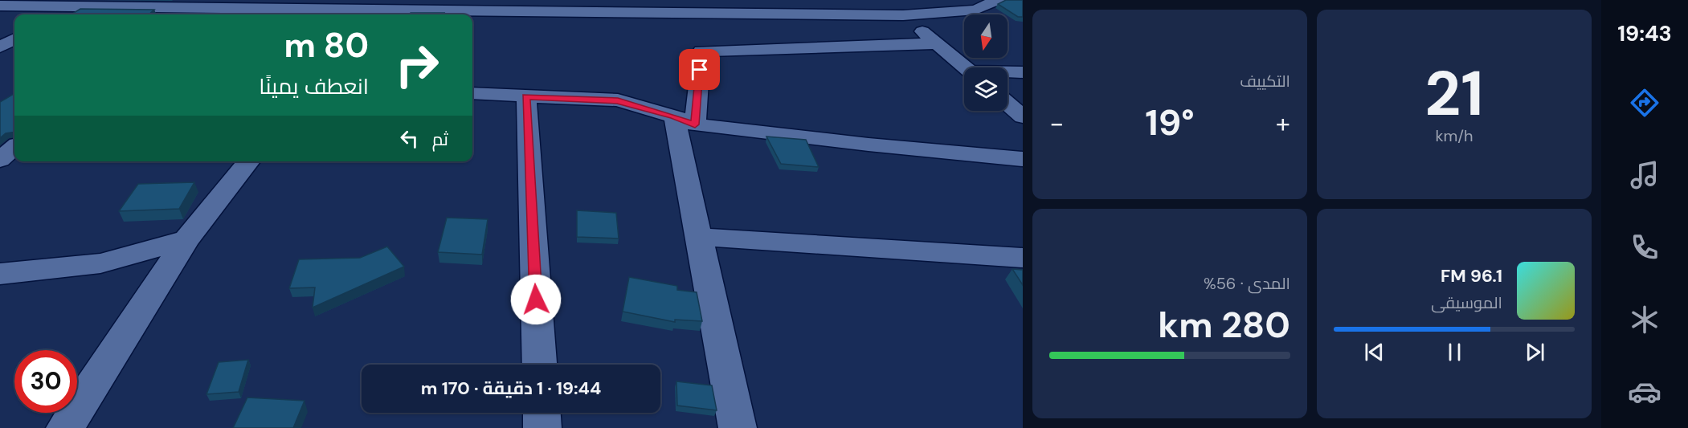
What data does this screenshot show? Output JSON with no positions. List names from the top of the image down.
{
  "north": "bottom",
  "page": {
    "tabs": "19:43",
    "tile": [
      ["21", "km/h"],
      "التكييف",
      ["المدى · 56%", "280 km"]
    ],
    "turn": ["80 m", "انعطف يمينًا"],
    "heat": ["−", "19°", "+"],
    "then": "ثم",
    "song": ["96.1 FM", "الموسيقى"],
    "limit": "30",
    "trip": "19:44 · 1 دقيقة · 170 m"
  }
}
